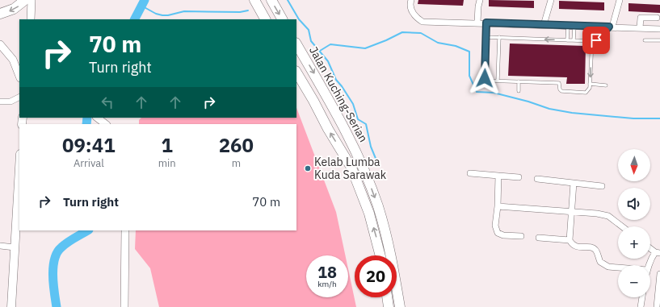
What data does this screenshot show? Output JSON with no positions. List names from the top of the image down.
{
  "streets": {
    "highway": ["Jalan Kuching-Serian"]
  },
  "places": ["Kelab Lumba Kuda Sarawak"],
  "north": "bottom",
  "page": {
    "turn": ["70 m", "Turn right"],
    "eta": [
      "09:41",
      "Arrival",
      "1",
      "min",
      "260",
      "m"
    ],
    "map_buttons": ["+", "−"],
    "list": [
      {
        "name": "Turn right",
        "value": "70 m"
      }
    ],
    "speed": "18 km/h",
    "limit": "20"
  }
}
